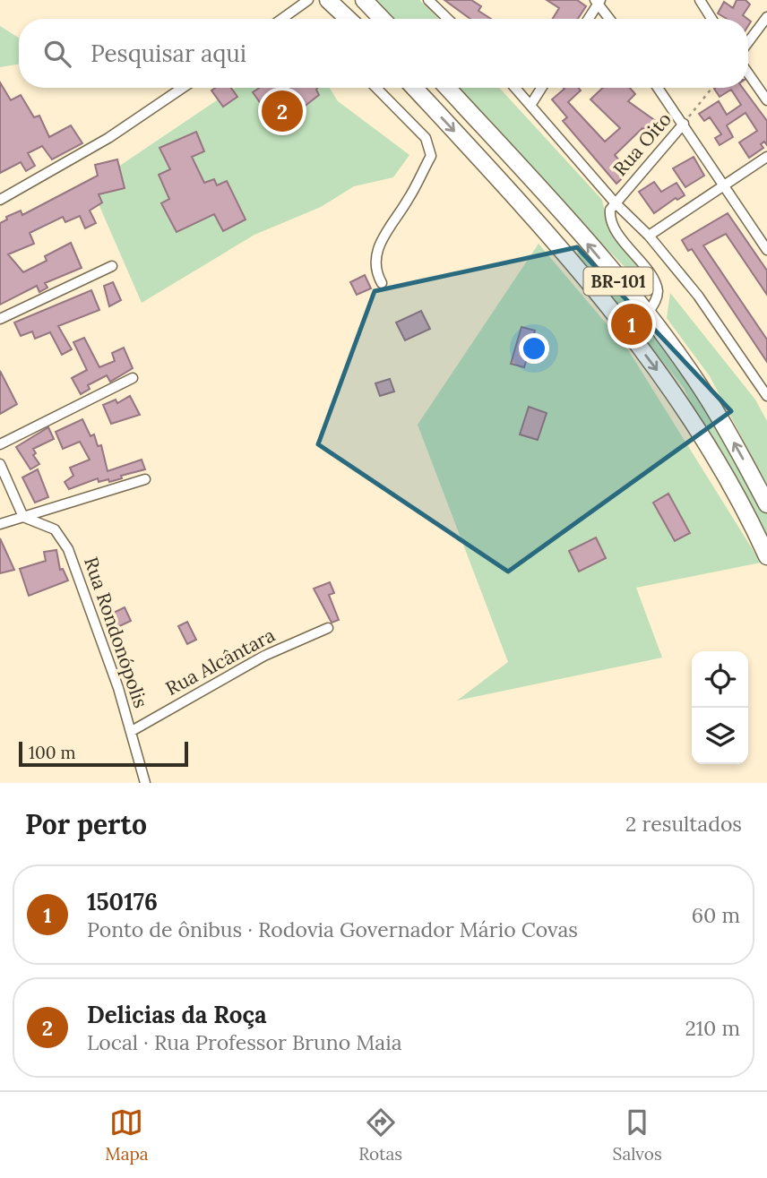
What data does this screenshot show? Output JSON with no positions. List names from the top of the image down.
{
  "streets": {
    "highway": ["BR-101"],
    "street": ["Rua Oito", "Rua Rondonópolis", "Rua Alcântara"]
  },
  "crossings": [
    ["Rua Rondonópolis", "Rua Alcântara"]
  ],
  "scale_bar": "100 m",
  "page": {
    "search": "Pesquisar aqui",
    "pins": ["2", "1"],
    "scale": "100 m",
    "heading": ["Por perto", "2 resultados"],
    "list": [
      {
        "mark": "1",
        "name": "150176",
        "note": "Ponto de ônibus · Rodovia Governador Mário Covas",
        "value": "60 m"
      },
      {
        "mark": "2",
        "name": "Delicias da Roça",
        "note": "Local · Rua Professor Bruno Maia",
        "value": "210 m"
      }
    ],
    "nav": ["Mapa", "Rotas", "Salvos"]
  }
}
